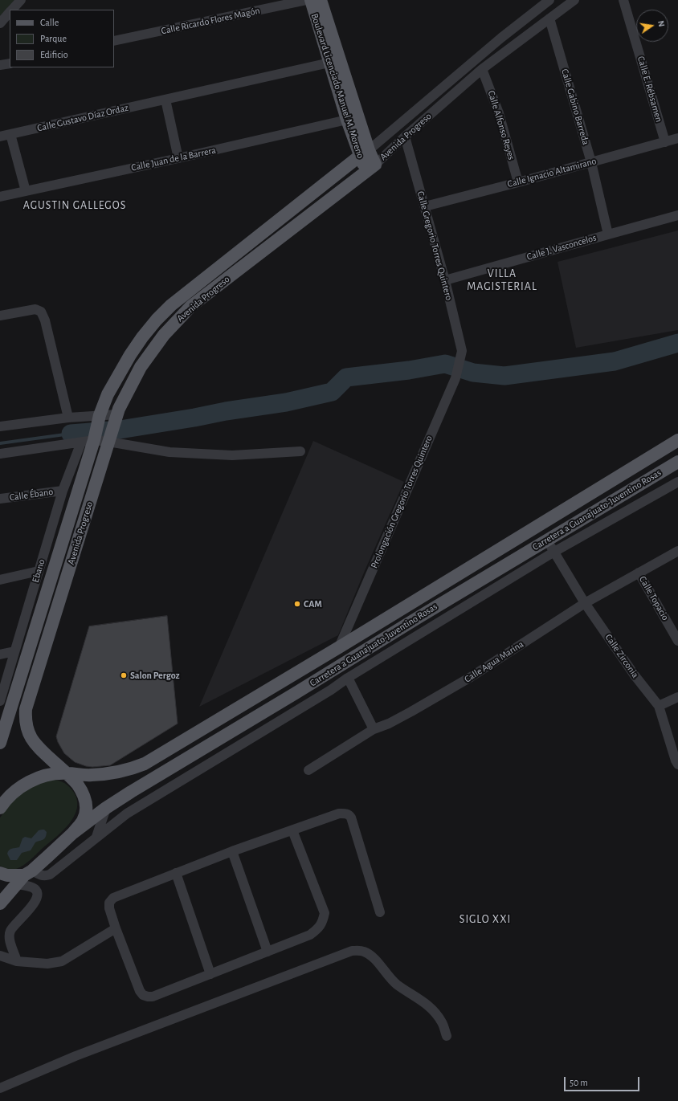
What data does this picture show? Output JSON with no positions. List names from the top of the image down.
{
  "streets": {
    "main road": ["Boulevard Licenciado Manuel M. Moreno", "Avenida Progreso", "Carretera a Guanajuato-Juventino Rosas"],
    "street": [
      "Calle Ricardo Flores Magón",
      "Calle E. Rébsamen",
      "Calle Gabino Barreda",
      "Calle Gustavo Díaz Ordaz",
      "Calle Alfonso Reyes",
      "Calle Juan de la Barrera",
      "Calle Ignacio Altamirano",
      "Calle Gregorio Torres Quintero",
      "Calle J. Vasconcelos",
      "Calle Ébano",
      "Prolongación Gregorio Torres Quintero",
      "Ebano",
      "Calle Topacio",
      "Calle Zirconia",
      "Calle Agua Marina"
    ]
  },
  "crossings": [
    ["Boulevard Licenciado Manuel M. Moreno", "Calle Gustavo Díaz Ordaz"],
    ["Boulevard Licenciado Manuel M. Moreno", "Avenida Progreso"],
    ["Boulevard Licenciado Manuel M. Moreno", "Calle Juan de la Barrera"],
    ["Calle E. Rébsamen", "Calle Ignacio Altamirano"],
    ["Calle Gabino Barreda", "Avenida Progreso"],
    ["Calle Gabino Barreda", "Calle Ignacio Altamirano"],
    ["Calle Gabino Barreda", "Calle J. Vasconcelos"],
    ["Calle Alfonso Reyes", "Avenida Progreso"],
    ["Calle Alfonso Reyes", "Calle Ignacio Altamirano"],
    ["Avenida Progreso", "Calle Gregorio Torres Quintero"],
    ["Avenida Progreso", "Carretera a Guanajuato-Juventino Rosas"],
    ["Calle Ignacio Altamirano", "Calle Gregorio Torres Quintero"],
    ["Calle Gregorio Torres Quintero", "Calle J. Vasconcelos"],
    ["Calle Gregorio Torres Quintero", "Prolongación Gregorio Torres Quintero"],
    ["Calle Ébano", "Ebano"],
    ["Prolongación Gregorio Torres Quintero", "Carretera a Guanajuato-Juventino Rosas"],
    ["Carretera a Guanajuato-Juventino Rosas", "Calle Zirconia"],
    ["Calle Topacio", "Calle Agua Marina"],
    ["Calle Zirconia", "Calle Agua Marina"]
  ],
  "districts": ["AGUSTIN GALLEGOS", "VILLA MAGISTERIAL", "SIGLO XXI"],
  "places": ["CAM", "Salon Pergoz"],
  "legend": ["Calle", "Parque", "Edificio"],
  "scale_bar": "50 m",
  "north": "right"
}
